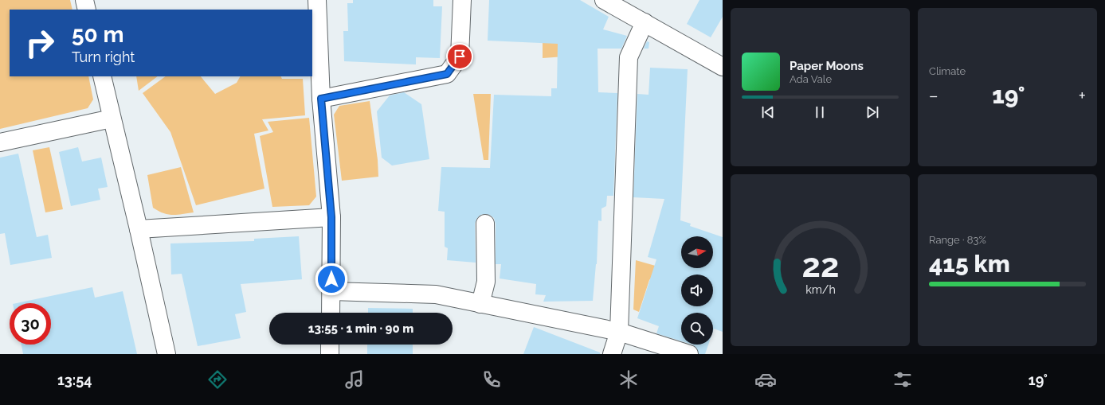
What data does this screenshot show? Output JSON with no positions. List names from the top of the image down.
{
  "north": "right",
  "page": {
    "tile": [
      "Climate",
      ["Range · 83%", "415 km"]
    ],
    "turn": ["50 m", "Turn right"],
    "song": ["Paper Moons", "Ada Vale"],
    "heat": ["−", "19°", "+"],
    "limit": "30",
    "trip": "13:55 · 1 min · 90 m",
    "tabs": ["13:54", "19°"],
    "gauge": ["22", "km/h"]
  }
}
